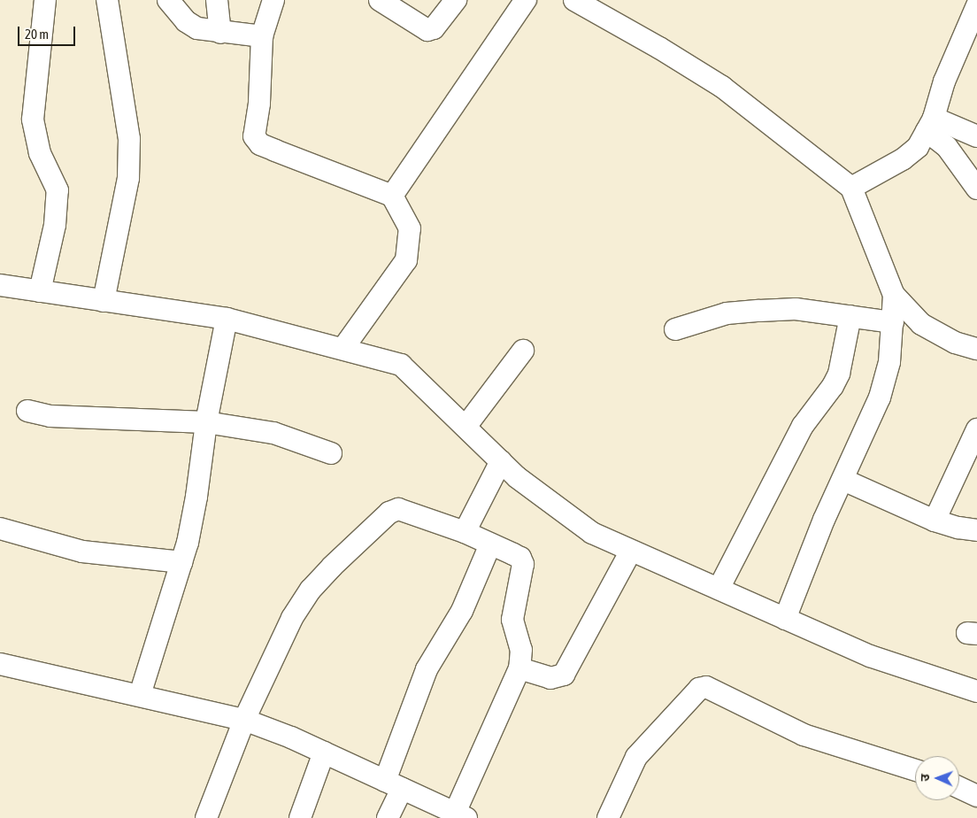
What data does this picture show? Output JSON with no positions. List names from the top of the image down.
{
  "scale_bar": "20 m",
  "north": "left"
}
